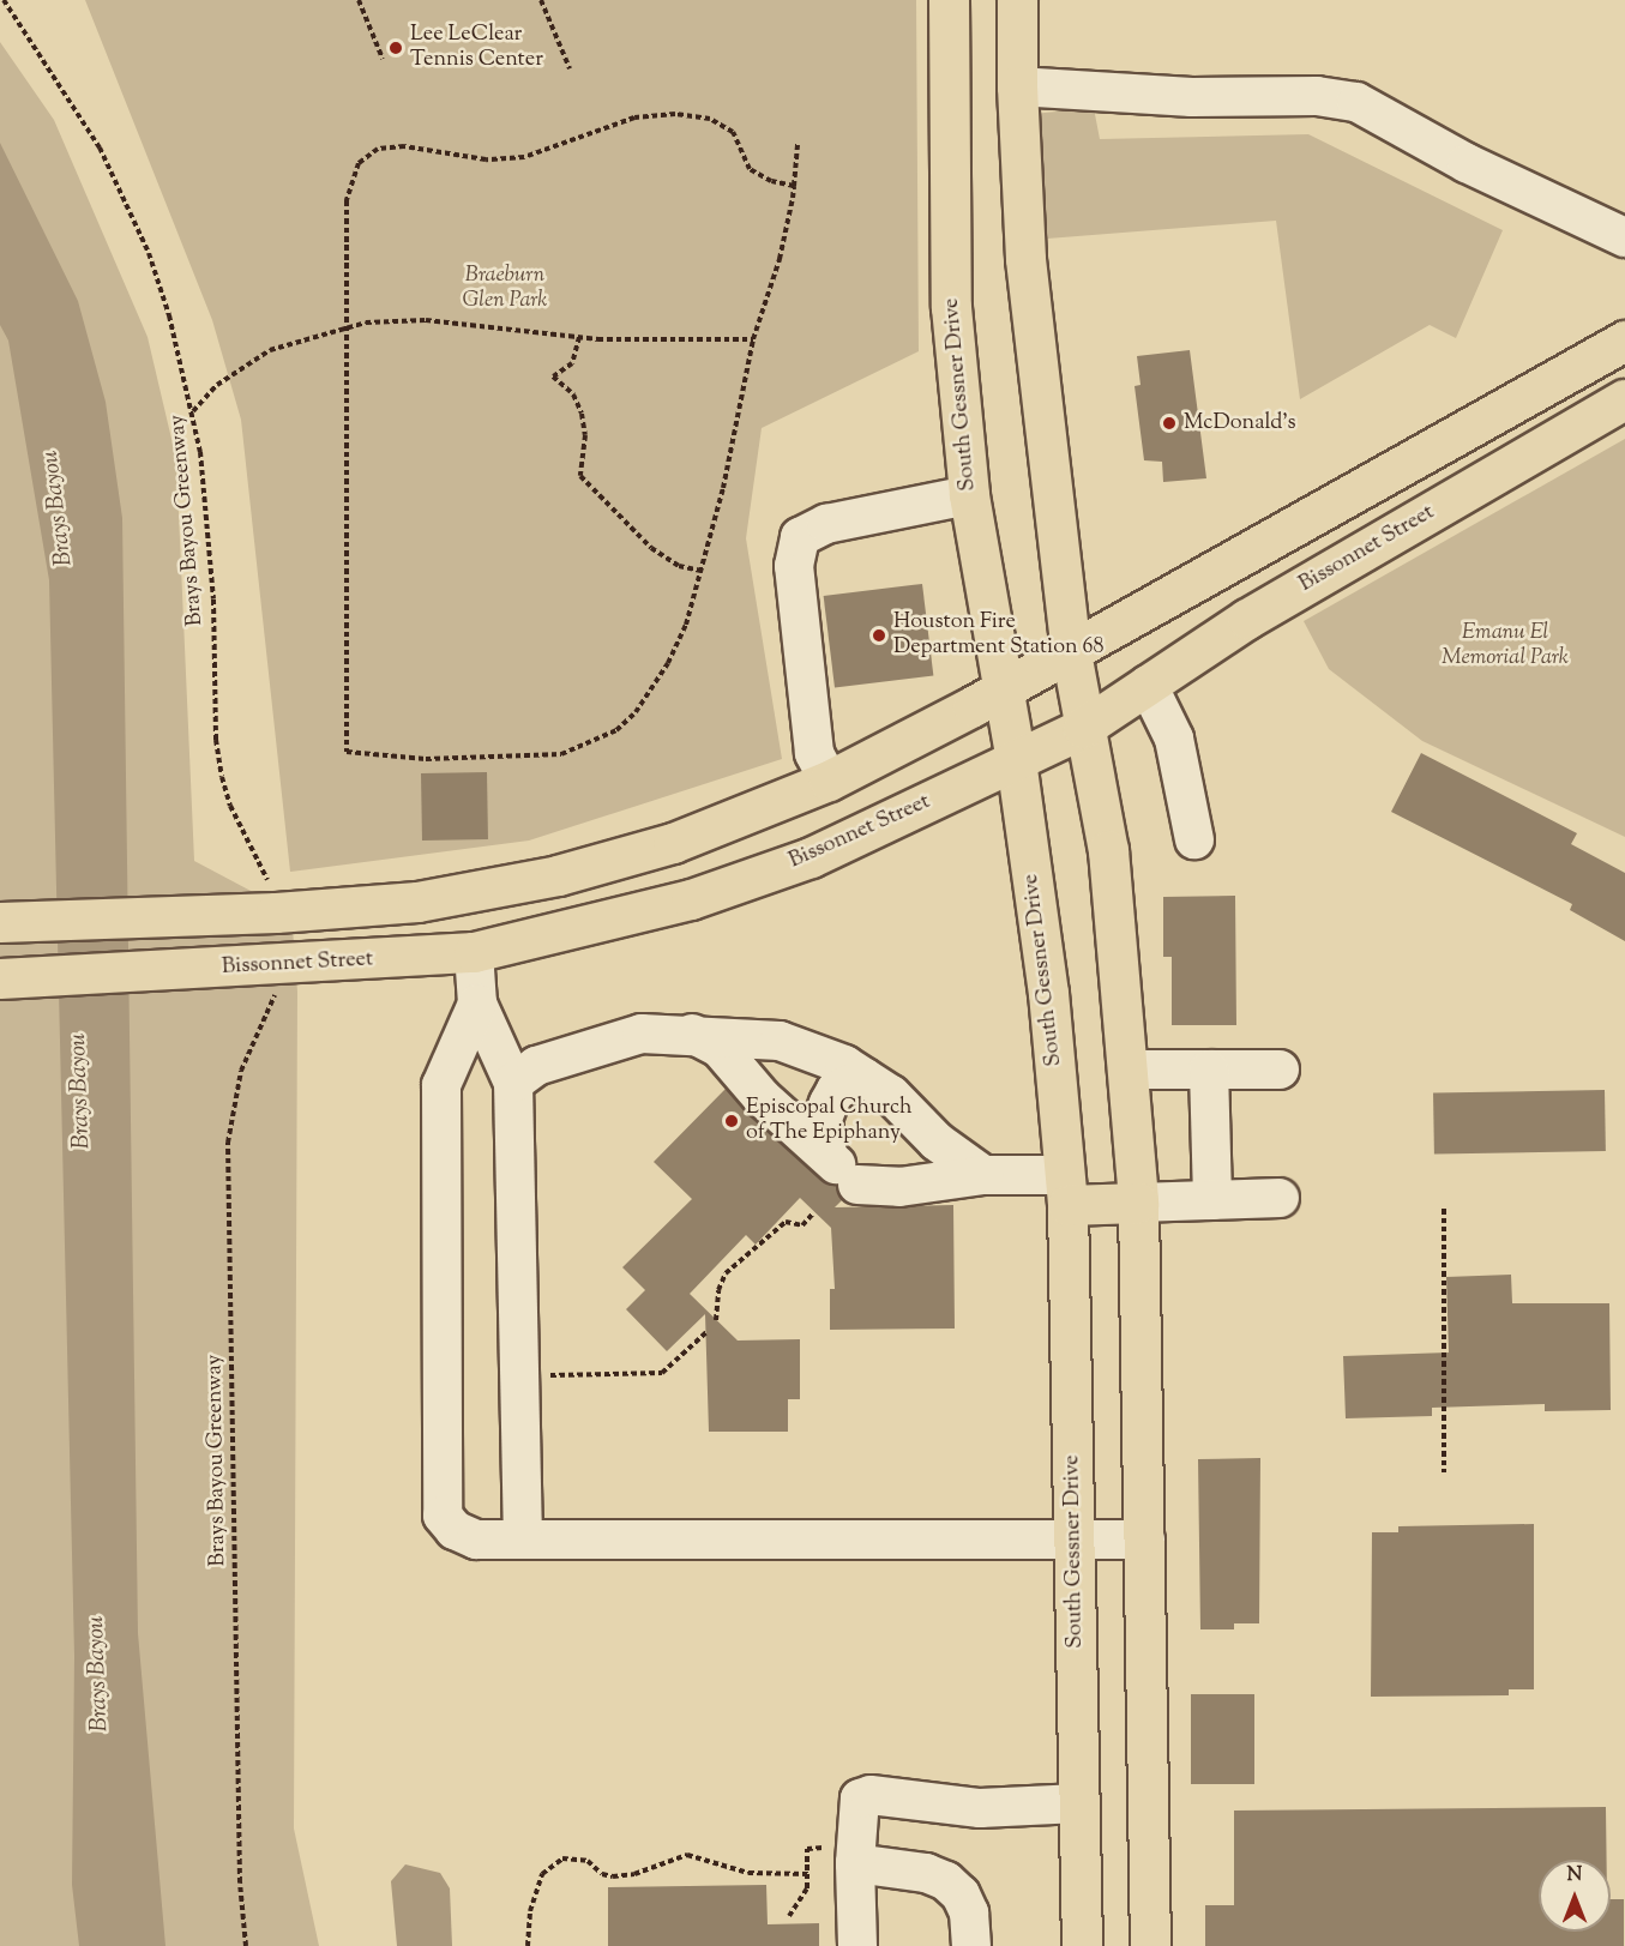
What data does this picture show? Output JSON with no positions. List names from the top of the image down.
{
  "streets": {
    "main road": ["South Gessner Drive", "Bissonnet Street"],
    "path": ["Brays Bayou Greenway"]
  },
  "crossings": [
    ["South Gessner Drive", "Bissonnet Street"],
    ["Brays Bayou Greenway", "Bissonnet Street"]
  ],
  "water": ["Brays Bayou"],
  "parks": ["Braeburn Glen Park", "Emanu El Memorial Park"],
  "places": [
    "Lee LeClear Tennis Center",
    "McDonald's",
    "Houston Fire Department Station 68",
    "Episcopal Church of The Epiphany"
  ],
  "north": "top"
}
